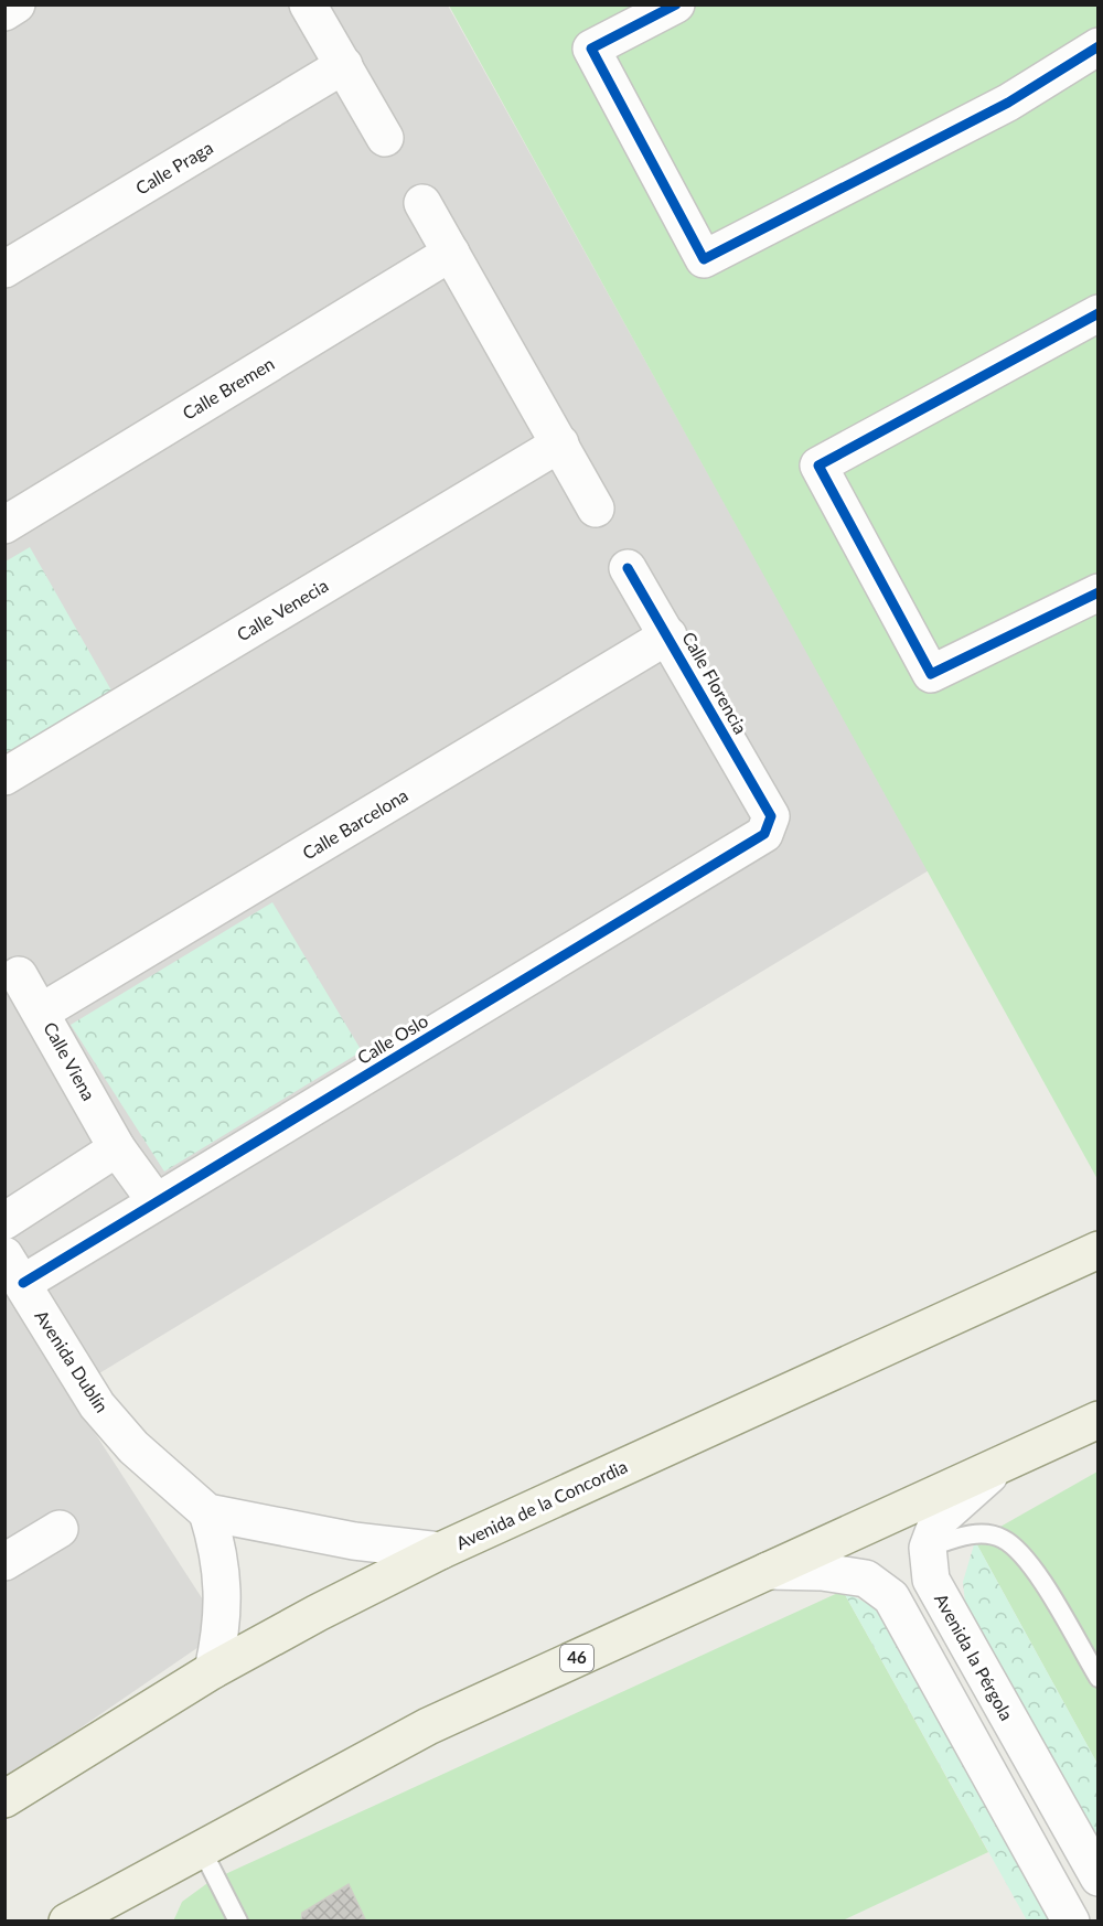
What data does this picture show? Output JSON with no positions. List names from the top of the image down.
{
  "streets": {
    "main road": ["Avenida de la Concordia", "46"],
    "street": [
      "Calle Praga",
      "Calle Bremen",
      "Calle Venecia",
      "Calle Florencia",
      "Calle Barcelona",
      "Calle Oslo",
      "Calle Viena",
      "Avenida Dublín",
      "Avenida la Pérgola"
    ]
  },
  "crossings": [
    ["Calle Florencia", "Calle Barcelona"],
    ["Calle Florencia", "Calle Oslo"],
    ["Calle Barcelona", "Calle Viena"],
    ["Calle Oslo", "Calle Viena"],
    ["Calle Oslo", "Avenida Dublín"]
  ]
}
